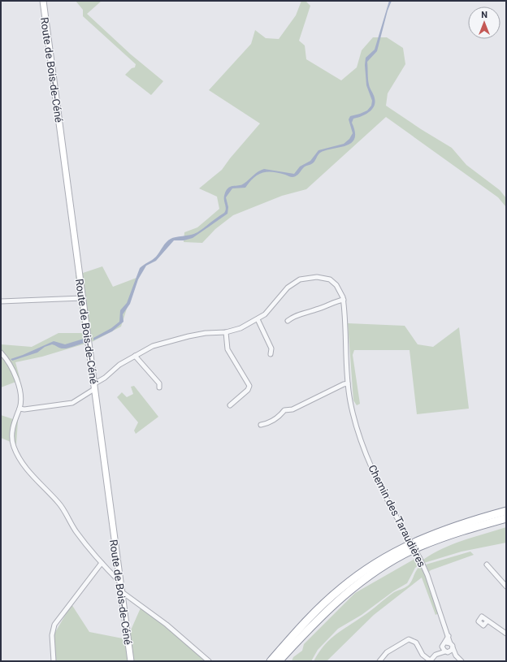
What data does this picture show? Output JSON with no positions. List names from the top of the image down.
{
  "streets": {
    "street": ["Route de Bois-de-Céné", "Chemin des Taraudières"]
  },
  "crossings": [
    ["Route de Bois-de-Céné", "Chemin des Taraudières"]
  ],
  "north": "top"
}
